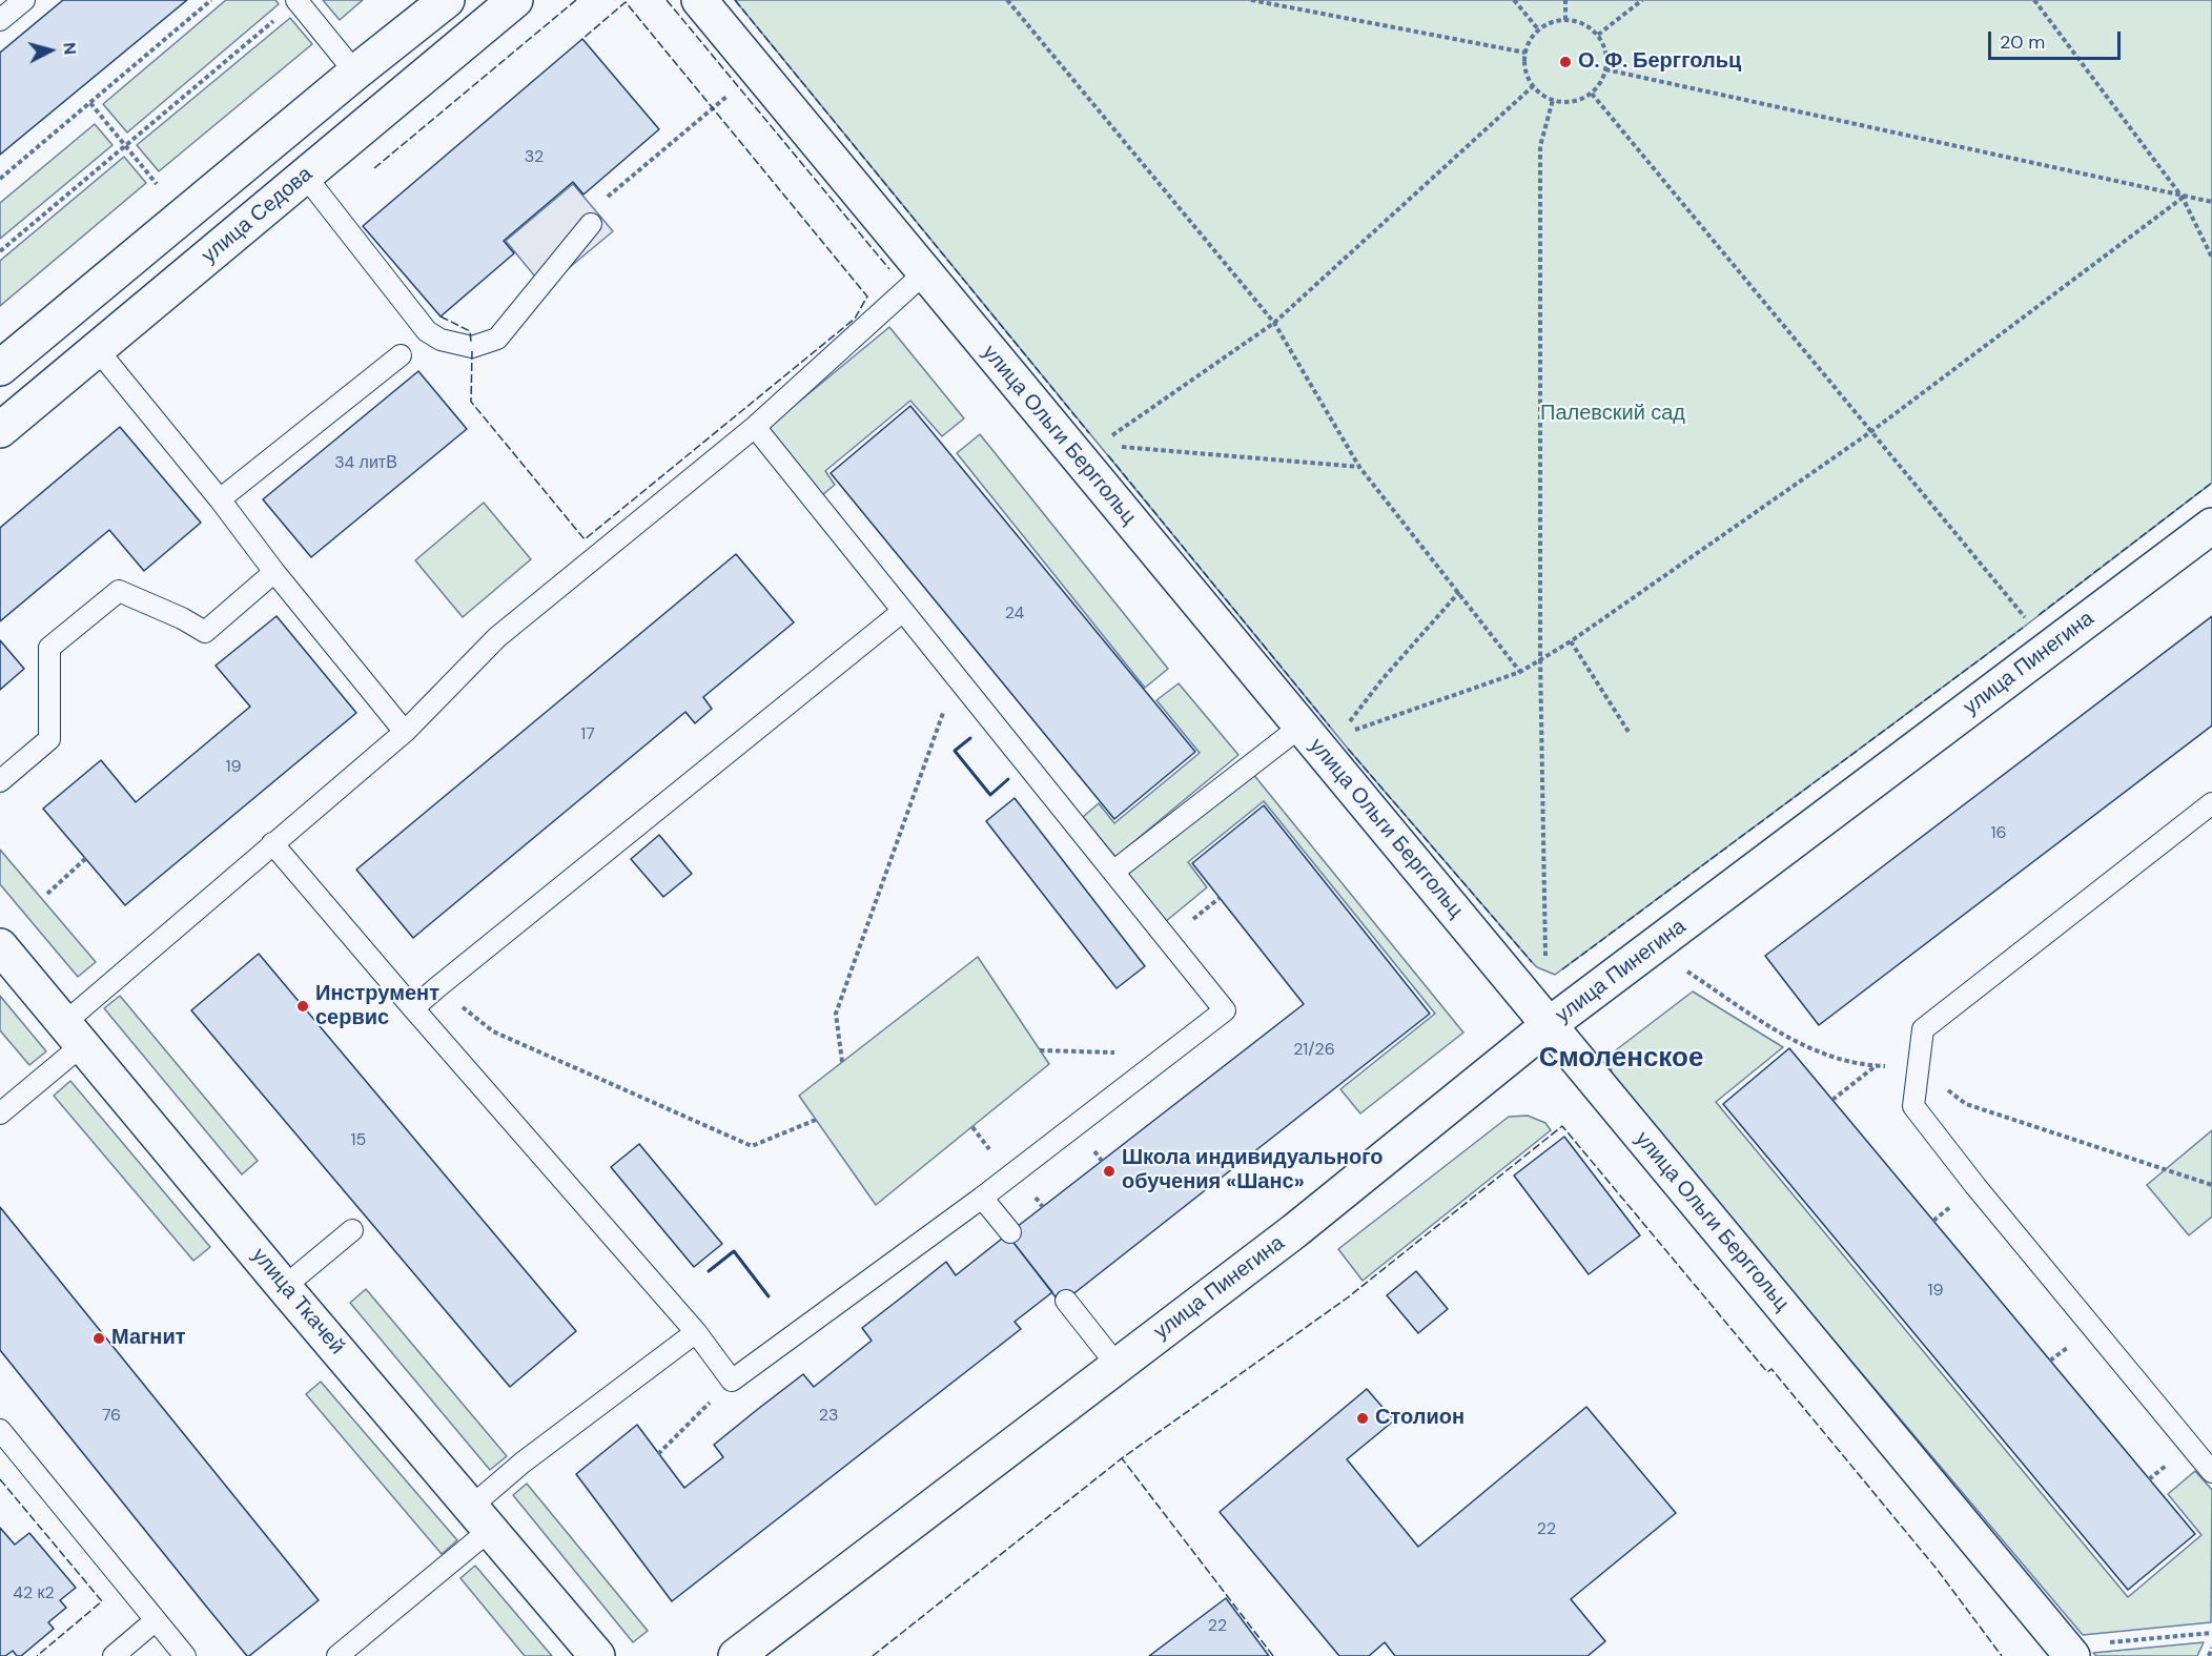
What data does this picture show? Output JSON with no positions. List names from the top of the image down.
{
  "streets": {
    "street": [
      "улица Седова",
      "улица Ольги Берггольц",
      "улица Пинегина",
      "улица Ткачей"
    ]
  },
  "crossings": [
    ["улица Ольги Берггольц", "улица Пинегина"]
  ],
  "districts": ["Смоленское"],
  "parks": ["Палевский сад"],
  "places": [
    "О. Ф. Берггольц",
    "Инструмент сервис",
    "Школа индивидуального обучения «Шанс»",
    "Магнит",
    "Столион"
  ],
  "house_numbers": [
    "32",
    "34 литВ",
    "24",
    "17",
    "19",
    "16",
    "21/26",
    "15",
    "19",
    "76",
    "23",
    "22",
    "42 к2",
    "22"
  ],
  "scale_bar": "20 m",
  "north": "right"
}
